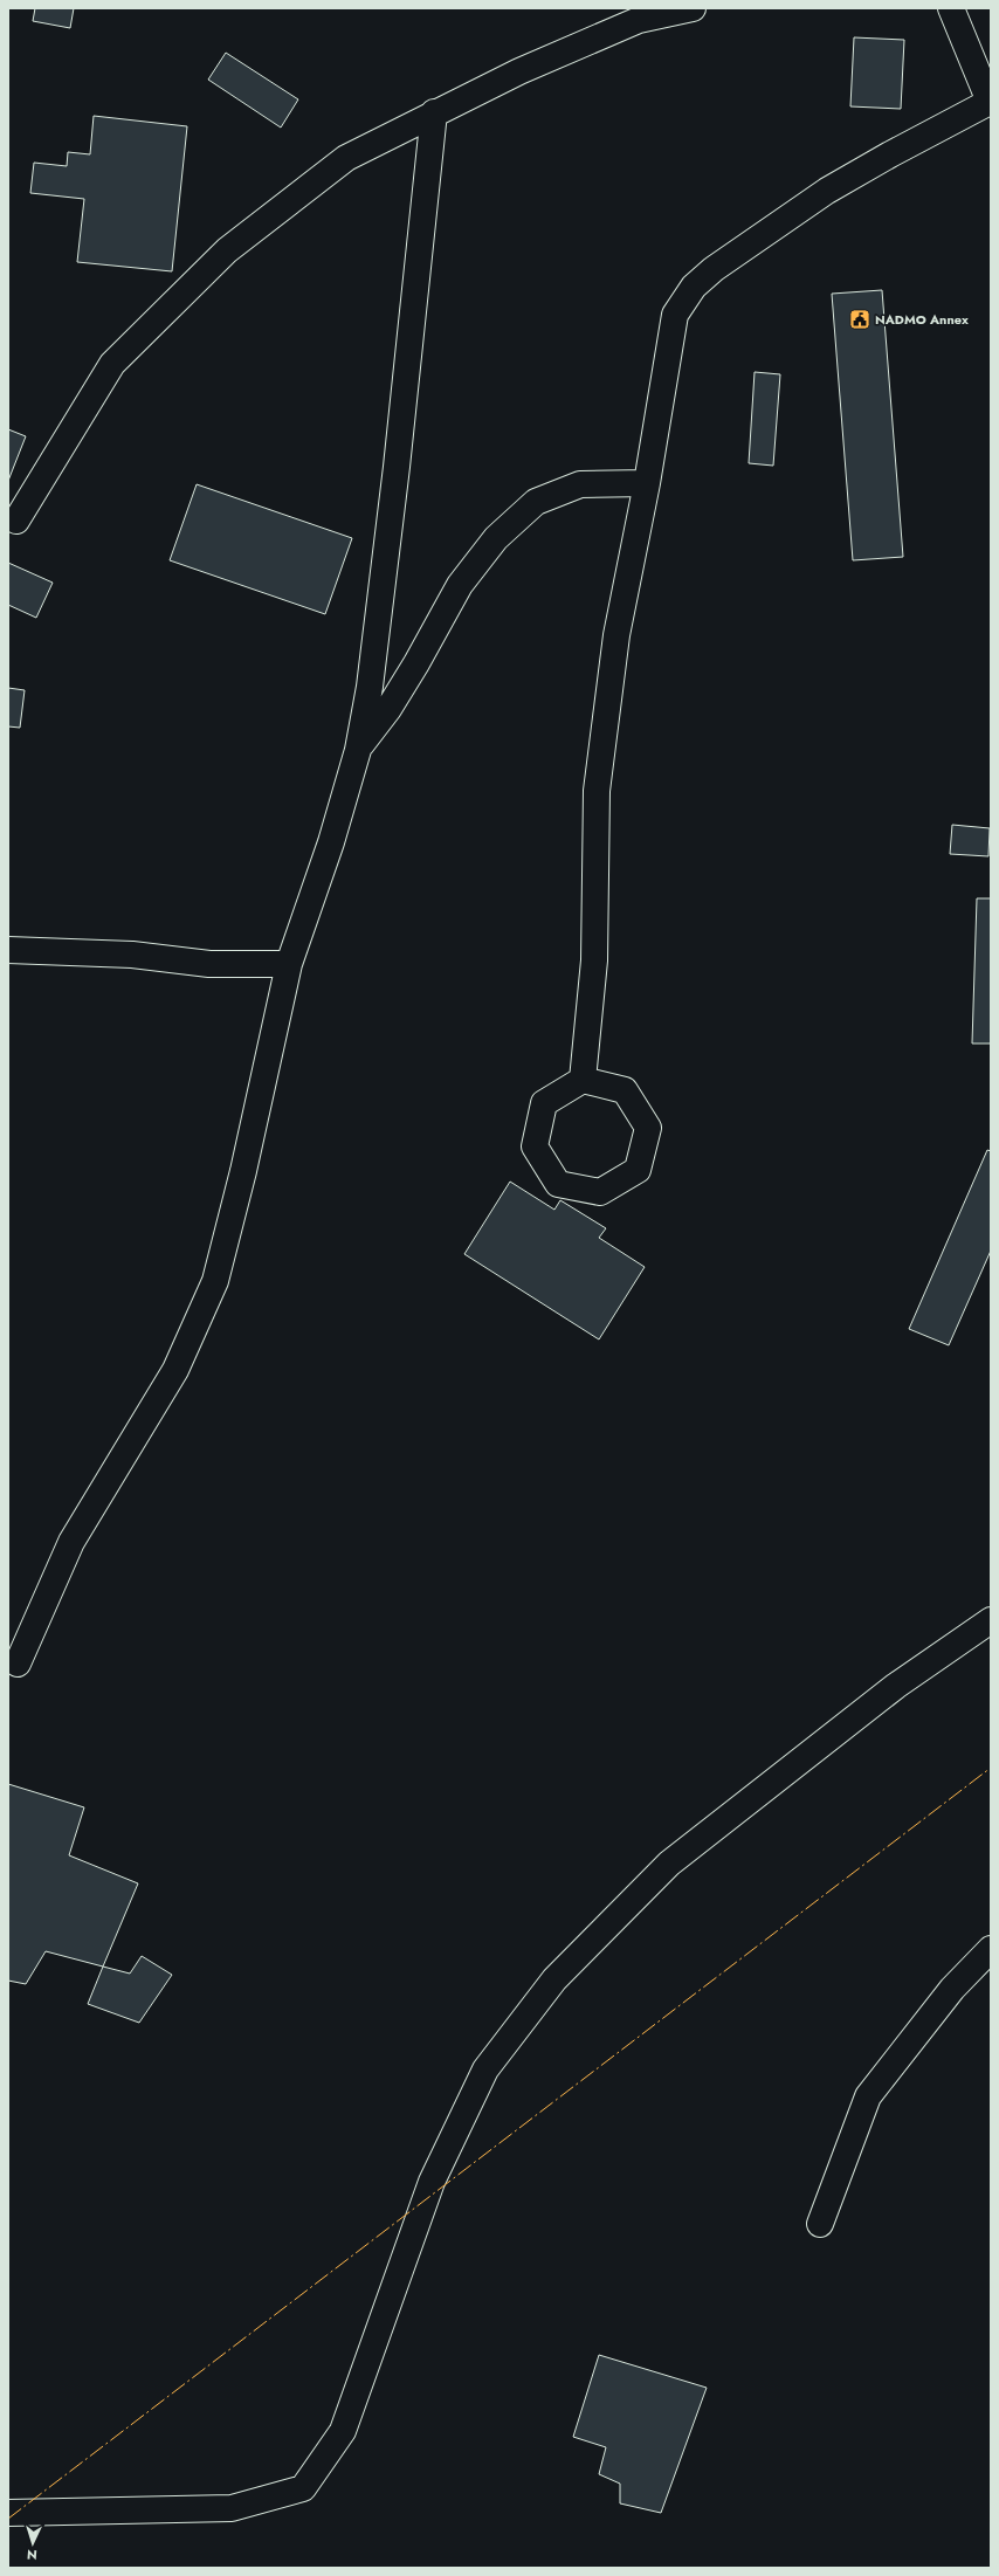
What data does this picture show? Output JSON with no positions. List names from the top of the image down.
{
  "places": {
    "public building": ["NADMO Annex"]
  },
  "north": "bottom"
}
